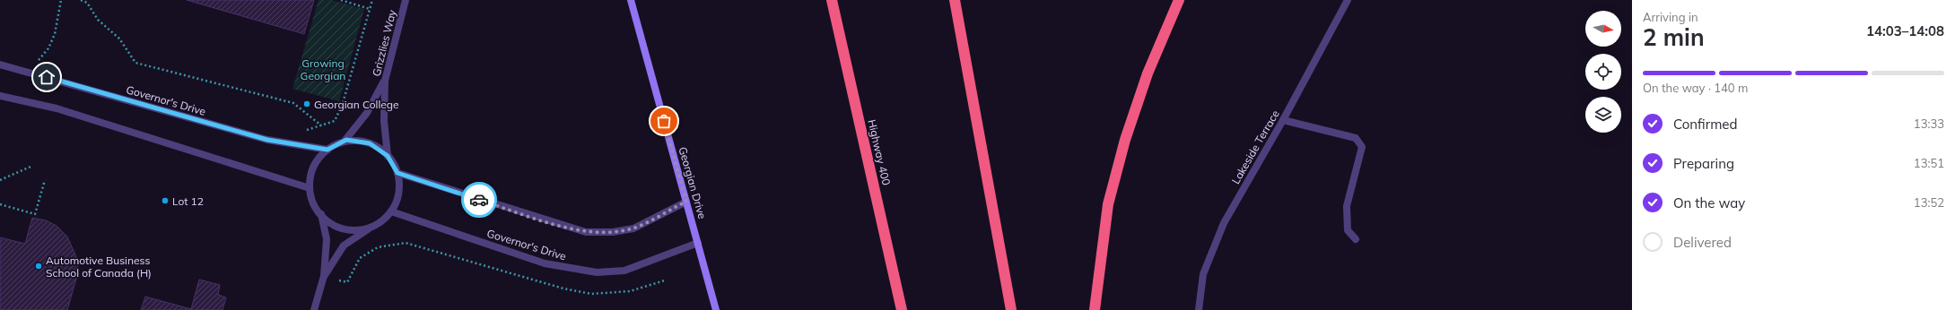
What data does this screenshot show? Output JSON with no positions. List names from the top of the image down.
{
  "streets": {
    "highway": ["Highway 400"],
    "main road": ["Georgian Drive"],
    "street": ["Grizzlies Way", "Governor's Drive", "Lakeside Terrace"]
  },
  "crossings": [
    ["Grizzlies Way", "Governor's Drive"],
    ["Governor's Drive", "Georgian Drive"]
  ],
  "parks": ["Growing Georgian"],
  "places": ["Georgian College", "Lot 12", "Automotive Business School of Canada (H)"],
  "north": "right",
  "page": {
    "heading": ["2 min", "Arriving in", "14:03–14:08"],
    "bar": "On the way · 140 m",
    "list": [
      ["Confirmed", "13:33"],
      ["Preparing", "13:51"],
      ["On the way", "13:52"],
      "Delivered"
    ]
  }
}
